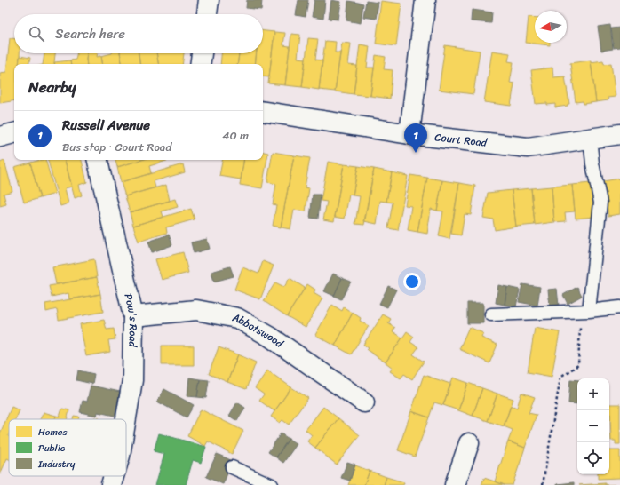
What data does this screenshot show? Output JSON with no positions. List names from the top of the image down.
{
  "streets": {
    "street": ["Court Road", "Pow's Road", "Abbotswood"]
  },
  "crossings": [
    ["Pow's Road", "Abbotswood"]
  ],
  "legend": ["Homes", "Public", "Industry"],
  "north": "left",
  "page": {
    "search": "Search here",
    "heading": "Nearby",
    "list": [
      {
        "mark": "1",
        "name": "Russell Avenue",
        "note": "Bus stop · Court Road",
        "value": "40 m"
      }
    ],
    "pins": "1",
    "map_buttons": ["+", "−"]
  }
}
